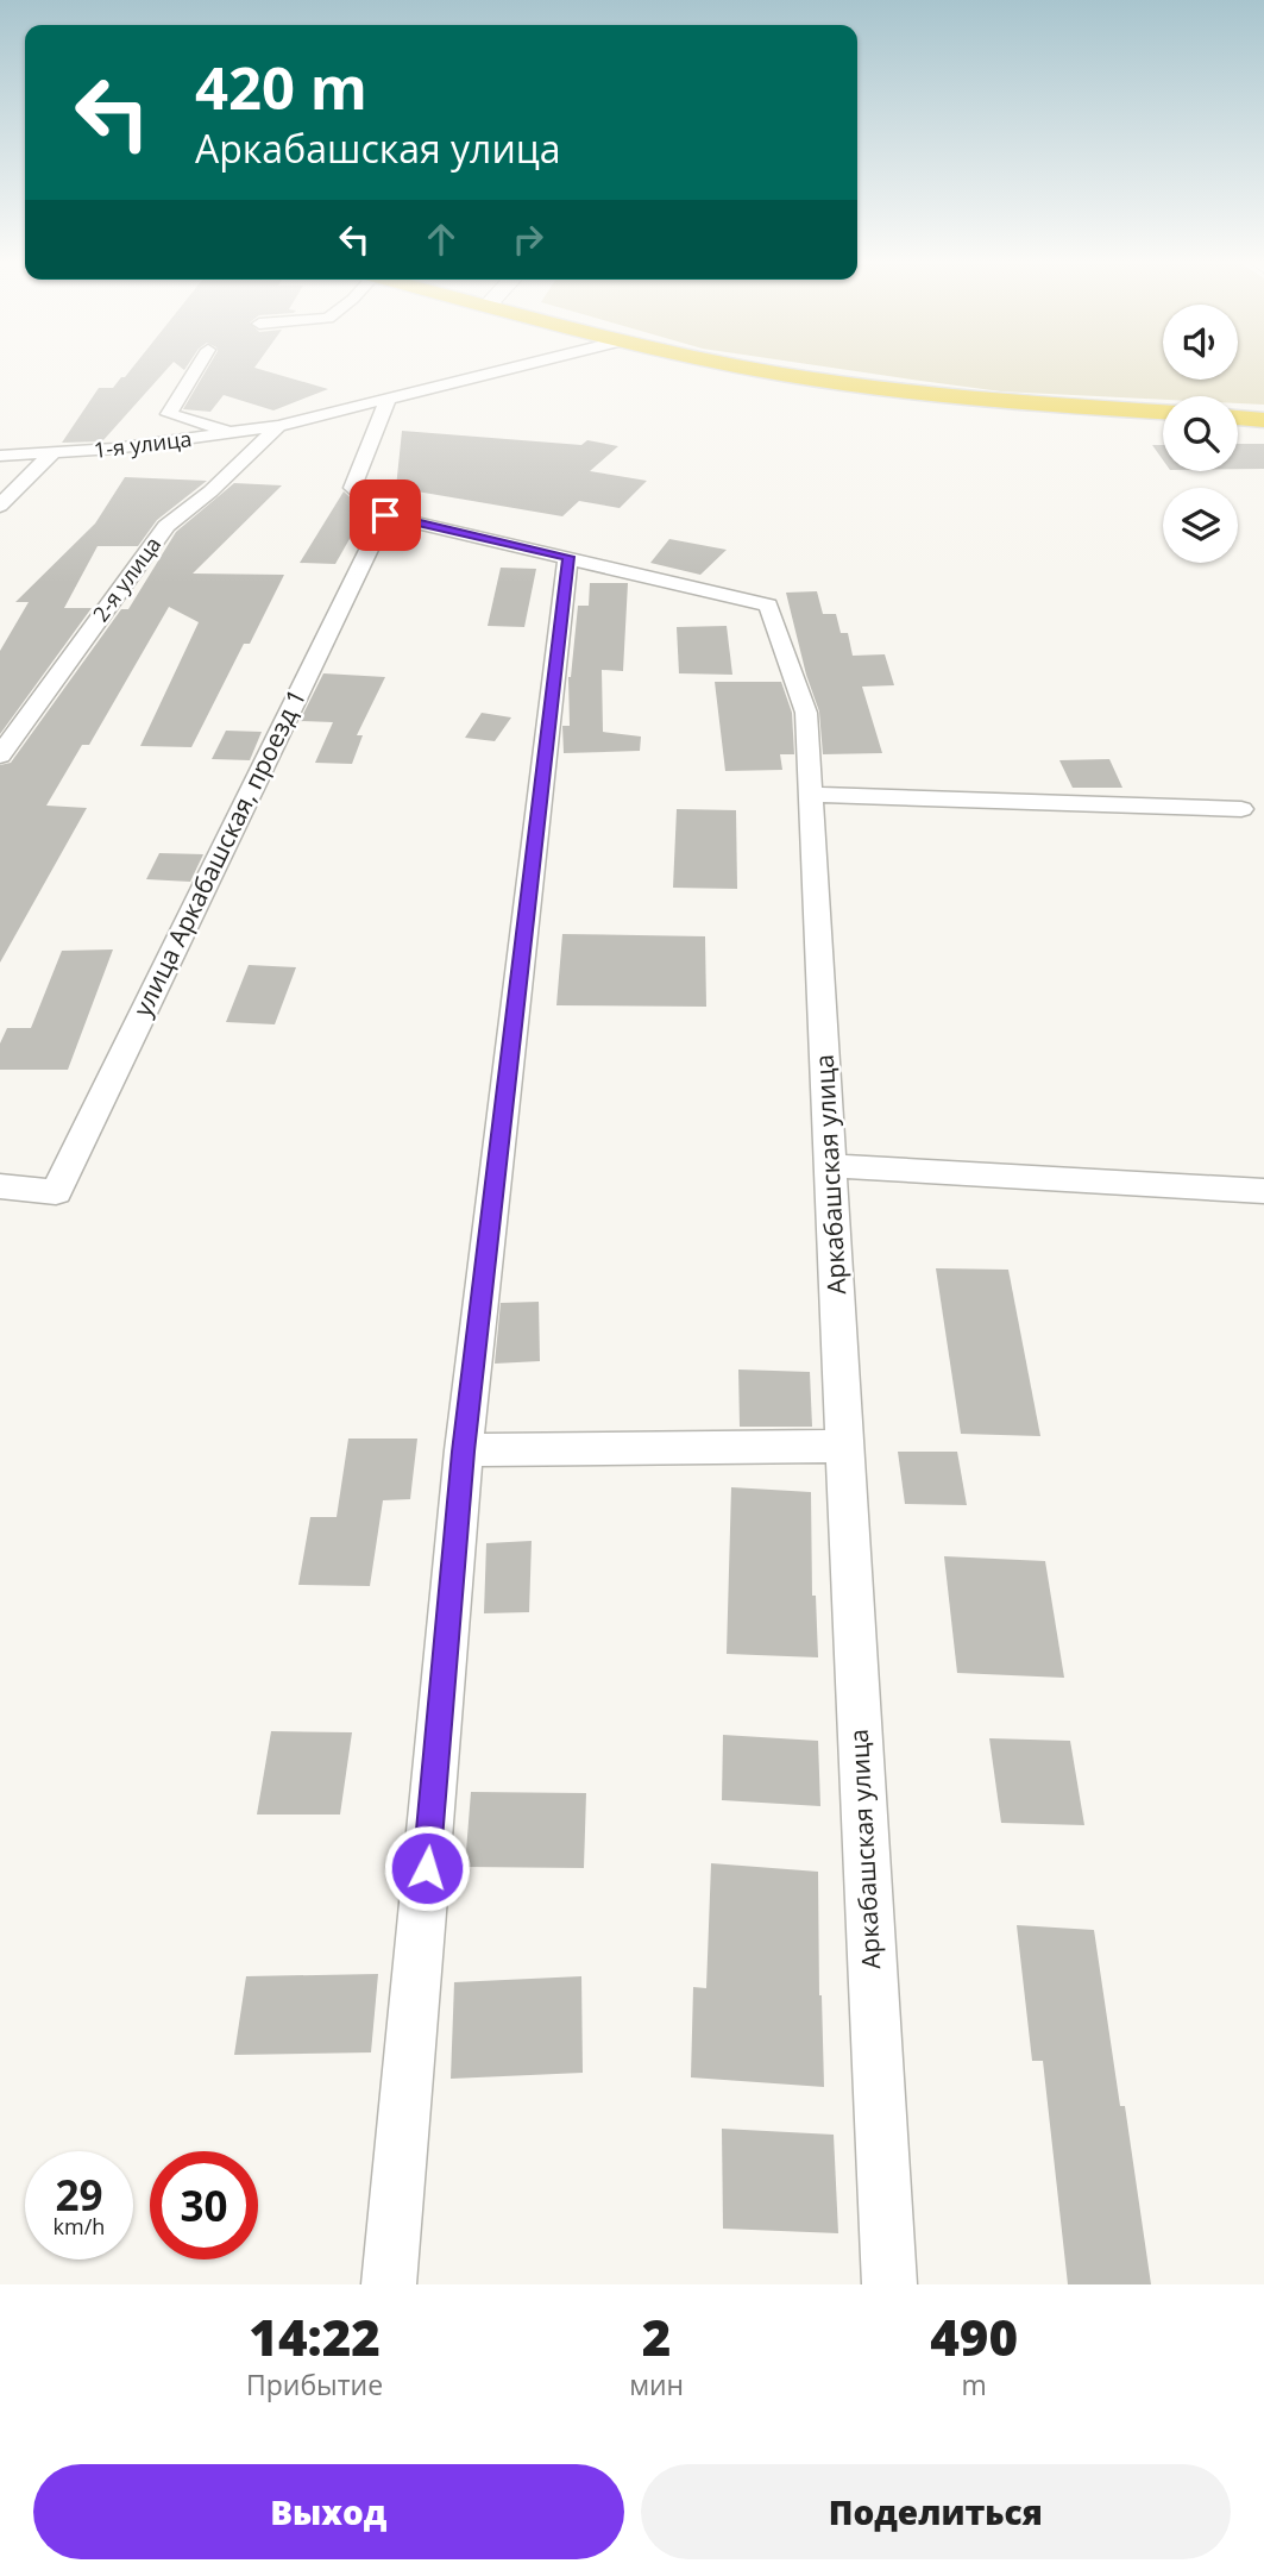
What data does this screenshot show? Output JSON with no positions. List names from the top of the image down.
{
  "streets": {
    "street": [
      "1-я улица",
      "2-я улица",
      "улица Аркабашская, проезд 1",
      "Аркабашская улица"
    ]
  },
  "crossings": [
    ["1-я улица", "2-я улица"],
    ["1-я улица", "Аркабашская улица"],
    ["улица Аркабашская, проезд 1", "Аркабашская улица"]
  ],
  "page": {
    "turn": ["420 m", "Аркабашская улица"],
    "speed": "29 km/h",
    "limit": "30",
    "eta": [
      "14:22",
      "Прибытие",
      "2",
      "мин",
      "490",
      "m"
    ],
    "buttons": ["Выход", "Поделиться"]
  }
}
